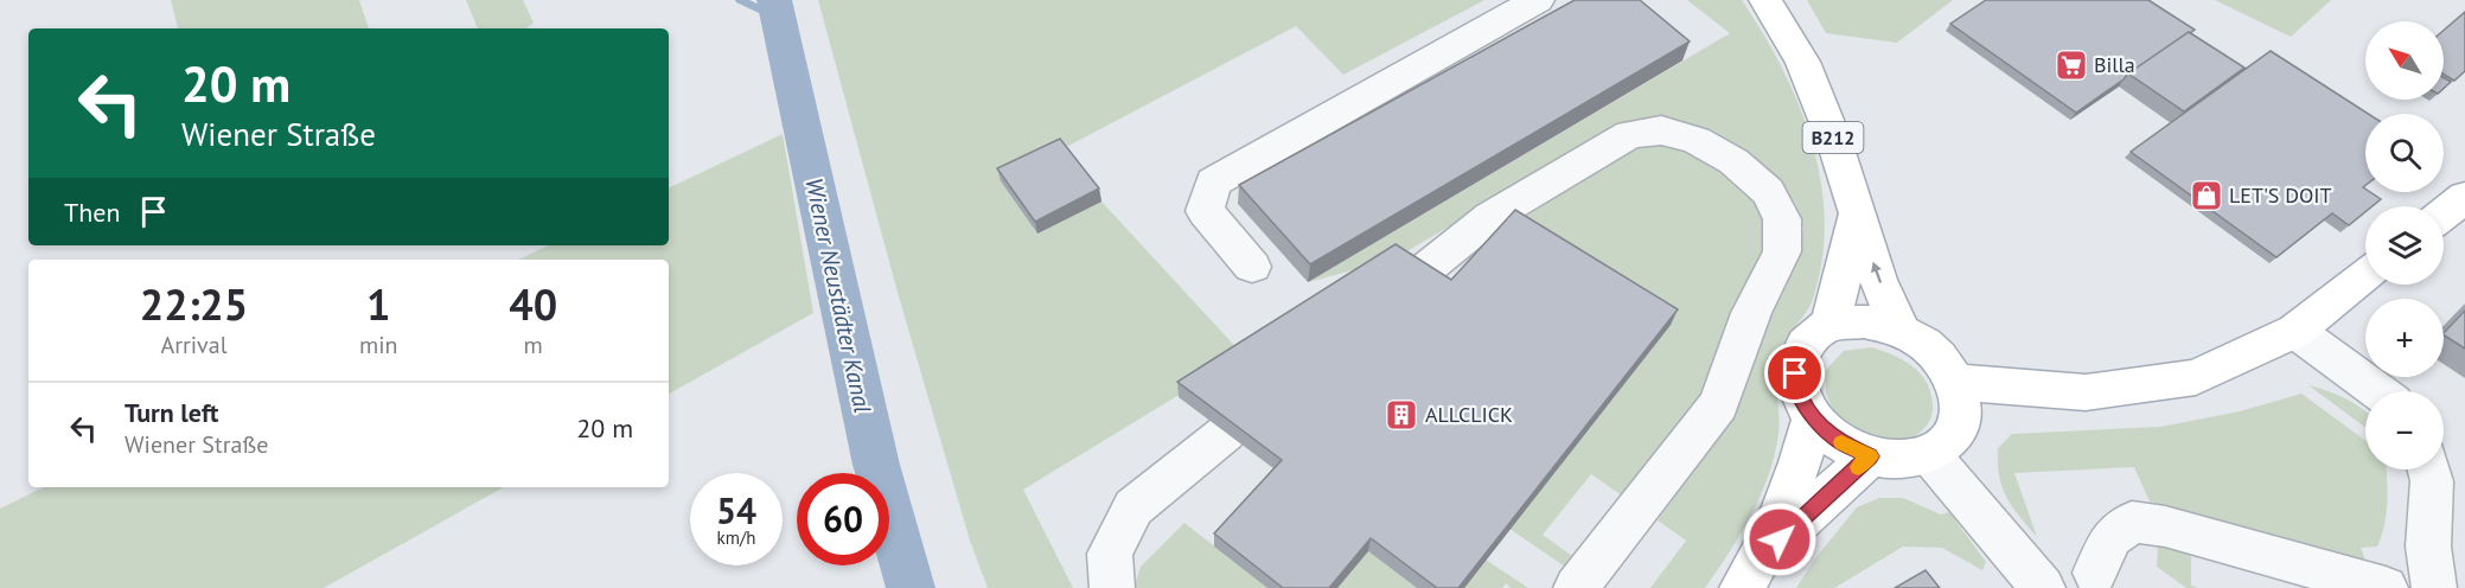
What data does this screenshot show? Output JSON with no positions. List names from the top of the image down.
{
  "streets": {
    "main road": ["B212"]
  },
  "water": ["Wiener Neustädter Kanal"],
  "places": {
    "supermarket": ["Billa"],
    "shop": ["LET'S DOIT"],
    "building": ["ALLCLICK"]
  },
  "north": "top left",
  "page": {
    "map_buttons": ["+", "−"],
    "turn": ["20 m", "Wiener Straße"],
    "then": "Then",
    "eta": [
      "22:25",
      "Arrival",
      "1",
      "min",
      "40",
      "m"
    ],
    "list": [
      {
        "name": "Turn left",
        "note": "Wiener Straße",
        "value": "20 m"
      }
    ],
    "speed": "54 km/h",
    "limit": "60"
  }
}
